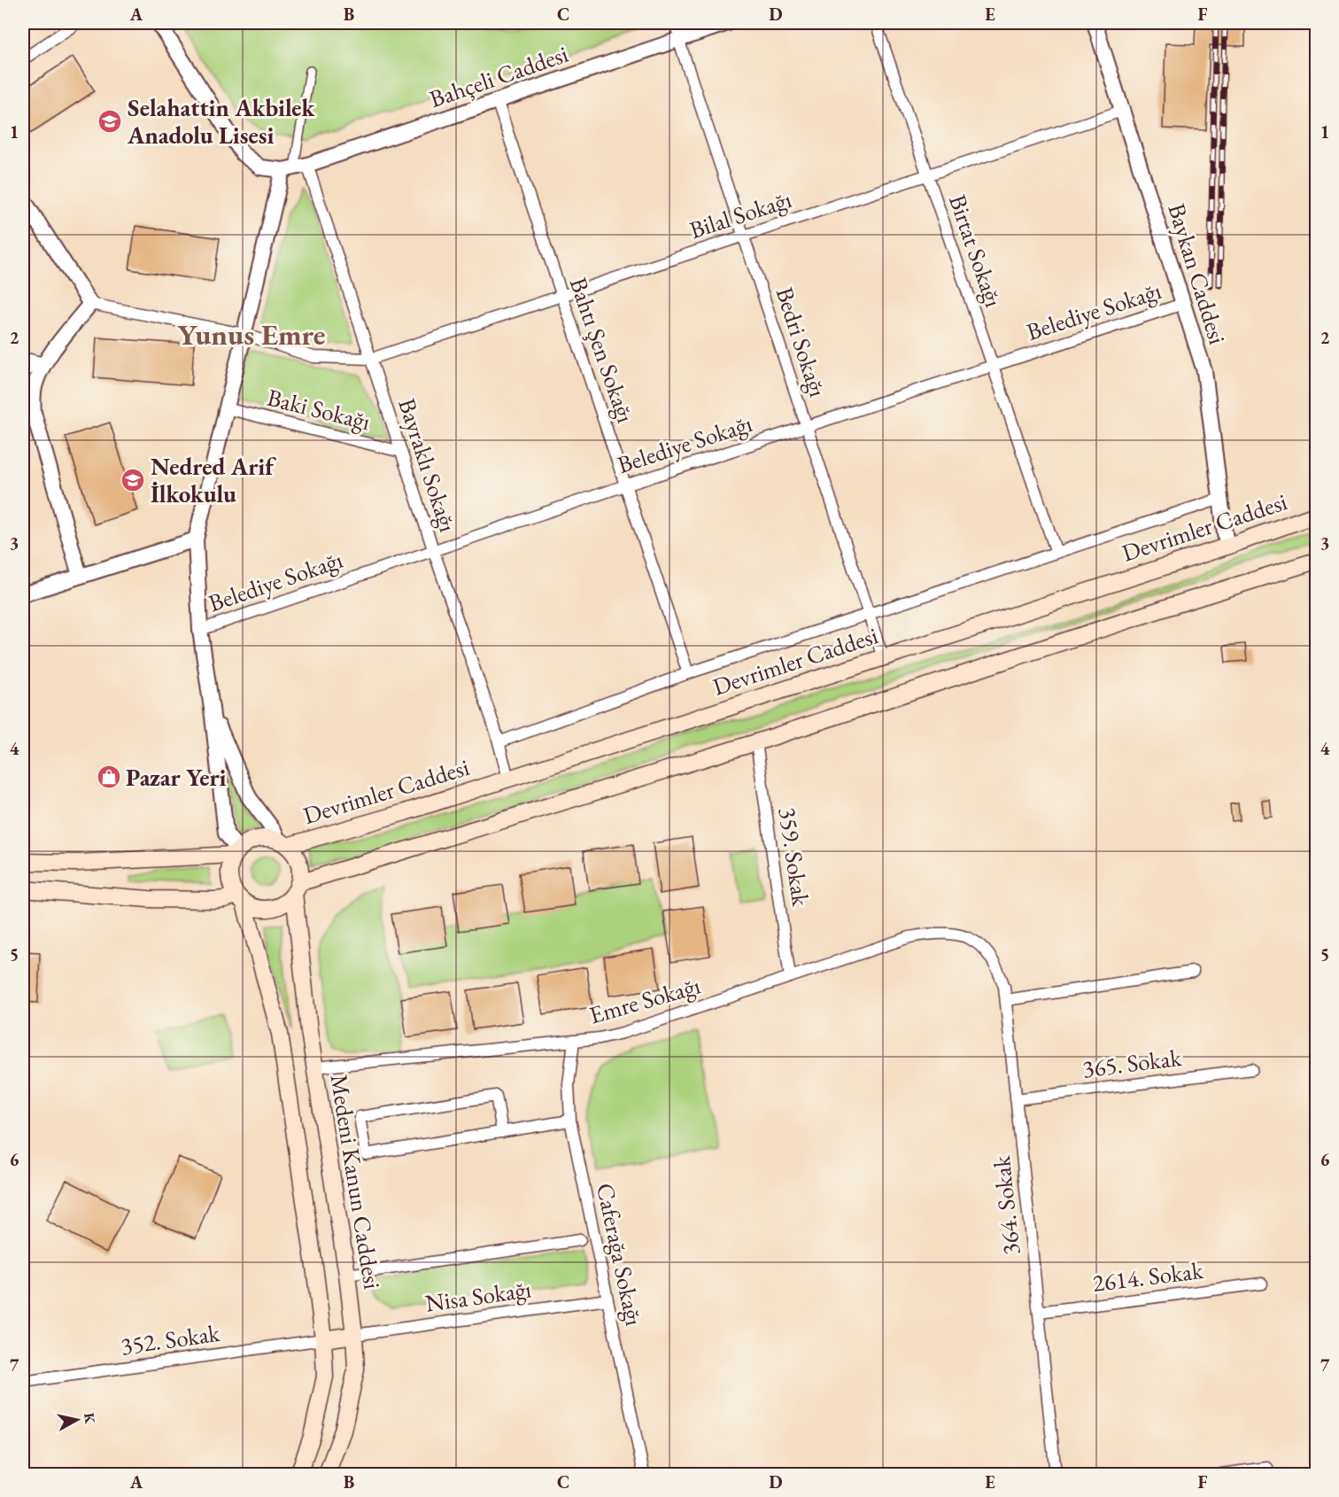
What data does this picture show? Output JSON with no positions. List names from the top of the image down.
{
  "streets": {
    "main road": ["Devrimler Caddesi", "Medeni Kanun Caddesi"],
    "street": [
      "Bahçeli Caddesi",
      "Bilal Sokağı",
      "Birtat Sokağı",
      "Baykan Caddesi",
      "Belediye Sokağı",
      "Bedri Sokağı",
      "Bahtı Şen Sokağı",
      "Baki Sokağı",
      "Bayraklı Sokağı",
      "359. Sokak",
      "Emre Sokağı",
      "365. Sokak",
      "364. Sokak",
      "Caferağa Sokağı",
      "2614. Sokak",
      "Nisa Sokağı",
      "352. Sokak"
    ]
  },
  "crossings": [
    ["Bahçeli Caddesi", "Bedri Sokağı"],
    ["Bahçeli Caddesi", "Bahtı Şen Sokağı"],
    ["Bahçeli Caddesi", "Bayraklı Sokağı"],
    ["Bilal Sokağı", "Birtat Sokağı"],
    ["Bilal Sokağı", "Baykan Caddesi"],
    ["Bilal Sokağı", "Bedri Sokağı"],
    ["Bilal Sokağı", "Bahtı Şen Sokağı"],
    ["Bilal Sokağı", "Bayraklı Sokağı"],
    ["Birtat Sokağı", "Belediye Sokağı"],
    ["Baykan Caddesi", "Belediye Sokağı"],
    ["Baykan Caddesi", "Devrimler Caddesi"],
    ["Belediye Sokağı", "Bedri Sokağı"],
    ["Belediye Sokağı", "Bahtı Şen Sokağı"],
    ["Belediye Sokağı", "Bayraklı Sokağı"],
    ["Bedri Sokağı", "Devrimler Caddesi"],
    ["Baki Sokağı", "Bayraklı Sokağı"],
    ["Bayraklı Sokağı", "Devrimler Caddesi"],
    ["Devrimler Caddesi", "Medeni Kanun Caddesi"],
    ["359. Sokak", "Emre Sokağı"],
    ["Emre Sokağı", "Medeni Kanun Caddesi"],
    ["Emre Sokağı", "364. Sokak"],
    ["Emre Sokağı", "Caferağa Sokağı"],
    ["365. Sokak", "364. Sokak"],
    ["Medeni Kanun Caddesi", "Nisa Sokağı"],
    ["364. Sokak", "2614. Sokak"],
    ["Caferağa Sokağı", "Nisa Sokağı"]
  ],
  "districts": ["Yunus Emre"],
  "places": {
    "school or university": ["Selahattin Akbilek Anadolu Lisesi", "Nedred Arif İlkokulu"],
    "shop": ["Pazar Yeri"]
  },
  "north": "right",
  "grid": {
    "columns": [
      "A",
      "B",
      "C",
      "D",
      "E",
      "F"
    ],
    "rows": [
      "1",
      "2",
      "3",
      "4",
      "5",
      "6",
      "7"
    ]
  }
}
